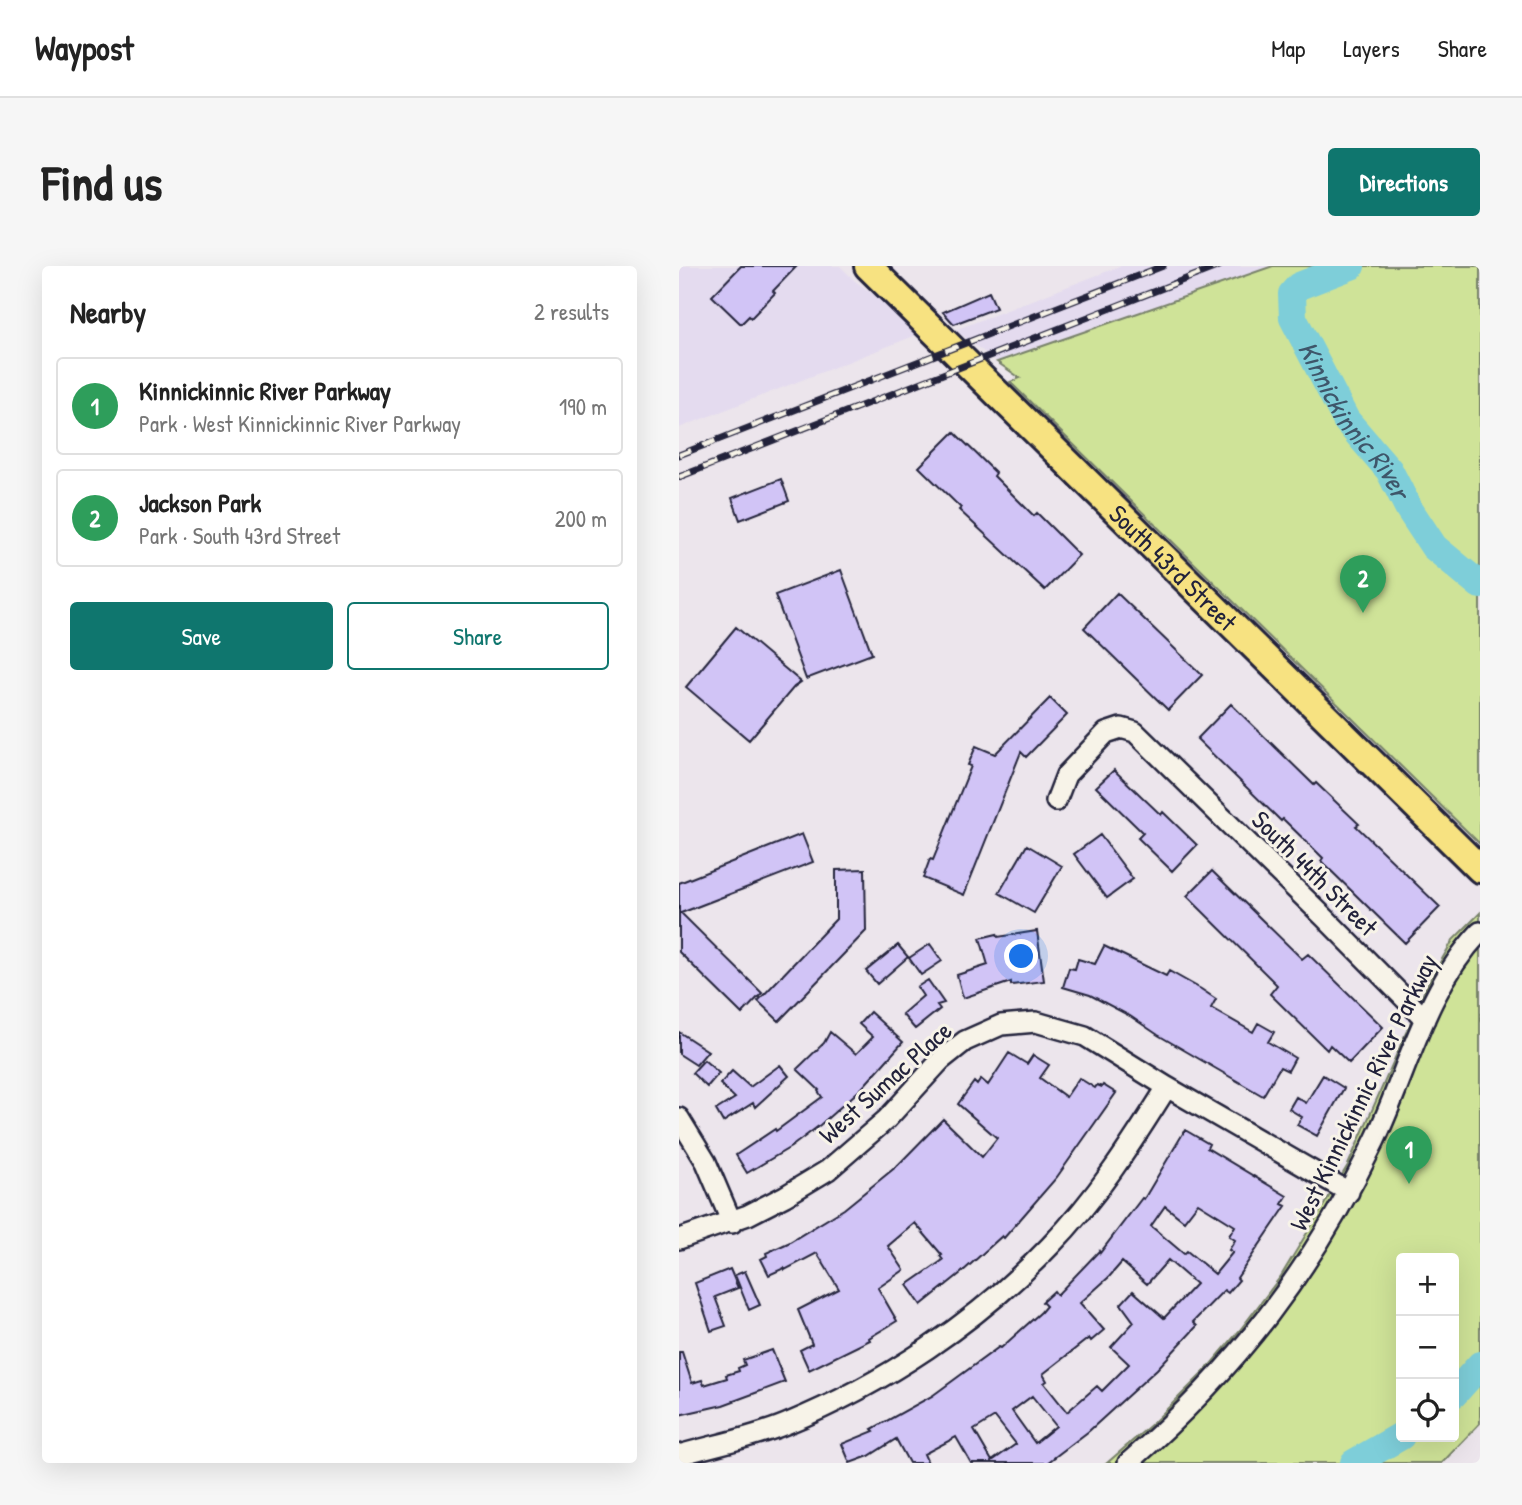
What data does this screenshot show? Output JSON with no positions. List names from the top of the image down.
{
  "streets": {
    "main road": ["South 43rd Street"],
    "street": ["South 44th Street", "West Sumac Place", "West Kinnickinnic River Parkway"]
  },
  "crossings": [
    ["South 44th Street", "West Kinnickinnic River Parkway"],
    ["West Sumac Place", "West Kinnickinnic River Parkway"]
  ],
  "water": ["Kinnickinnic River"],
  "page": {
    "header": "Waypost",
    "nav": ["Map", "Layers", "Share"],
    "buttons": [
      "Directions",
      ["Save", "Share"]
    ],
    "title": "Find us",
    "heading": ["Nearby", "2 results"],
    "list": [
      {
        "mark": "1",
        "name": "Kinnickinnic River Parkway",
        "note": "Park · West Kinnickinnic River Parkway",
        "value": "190 m"
      },
      {
        "mark": "2",
        "name": "Jackson Park",
        "note": "Park · South 43rd Street",
        "value": "200 m"
      }
    ],
    "pins": ["2", "1"],
    "map_buttons": ["+", "−"]
  }
}
